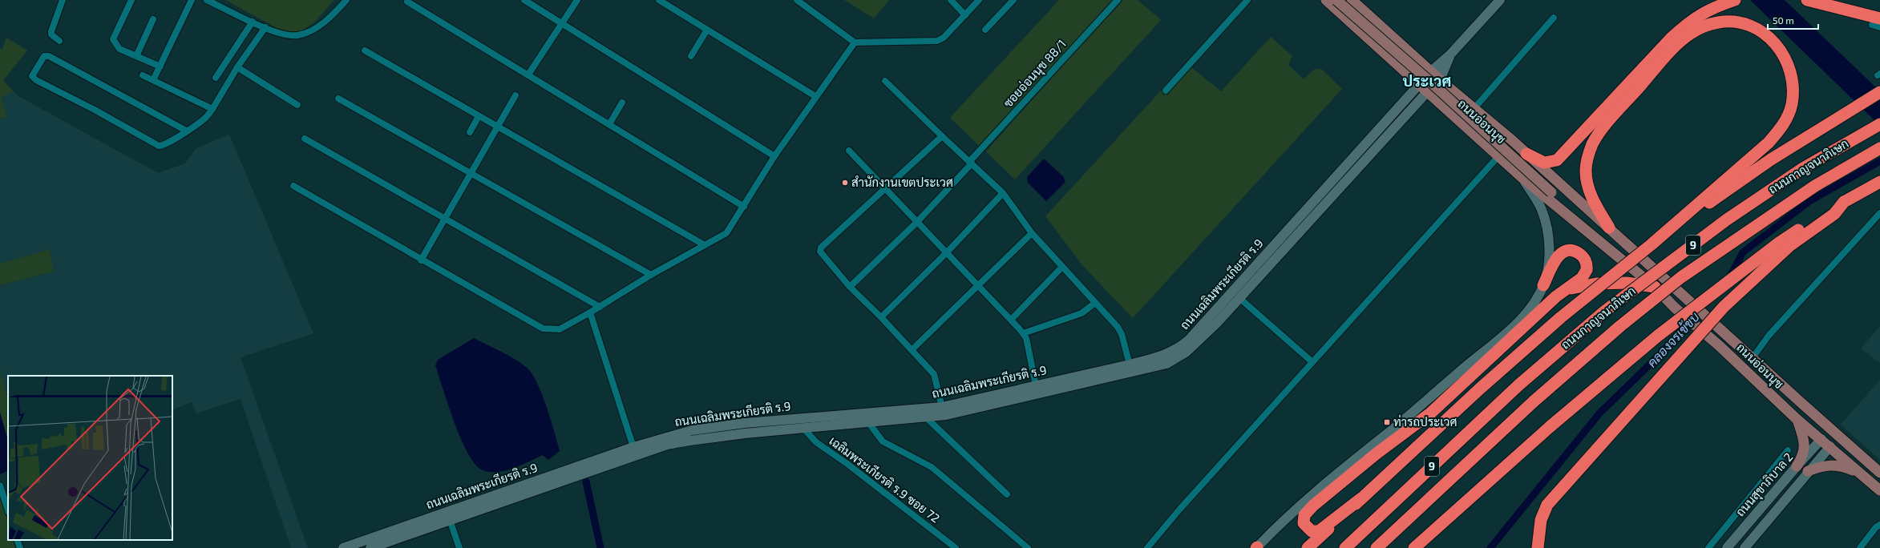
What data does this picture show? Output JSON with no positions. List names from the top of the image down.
{
  "streets": {
    "highway": ["ถนนกาญจนาภิเษก", "9"],
    "main road": ["ถนนอ่อนนุช", "ถนนเฉลิมพระเกียรติ ร.9", "ถนนสุขาภิบาล 2"],
    "street": ["ซอยอ่อนนุช 88/1", "เฉลิมพระเกียรติ ร.9 ซอย 72"]
  },
  "crossings": [
    ["ถนนอ่อนนุช", "ถนนเฉลิมพระเกียรติ ร.9"],
    ["ถนนอ่อนนุช", "ถนนสุขาภิบาล 2"],
    ["ถนนเฉลิมพระเกียรติ ร.9", "เฉลิมพระเกียรติ ร.9 ซอย 72"]
  ],
  "districts": ["ประเวศ"],
  "water": ["คลองจรเข้ขบ"],
  "places": {
    "other": ["สำนักงานเขตประเวศ"],
    "transit": ["ท่ารถประเวศ"]
  },
  "scale_bar": "50 m"
}
